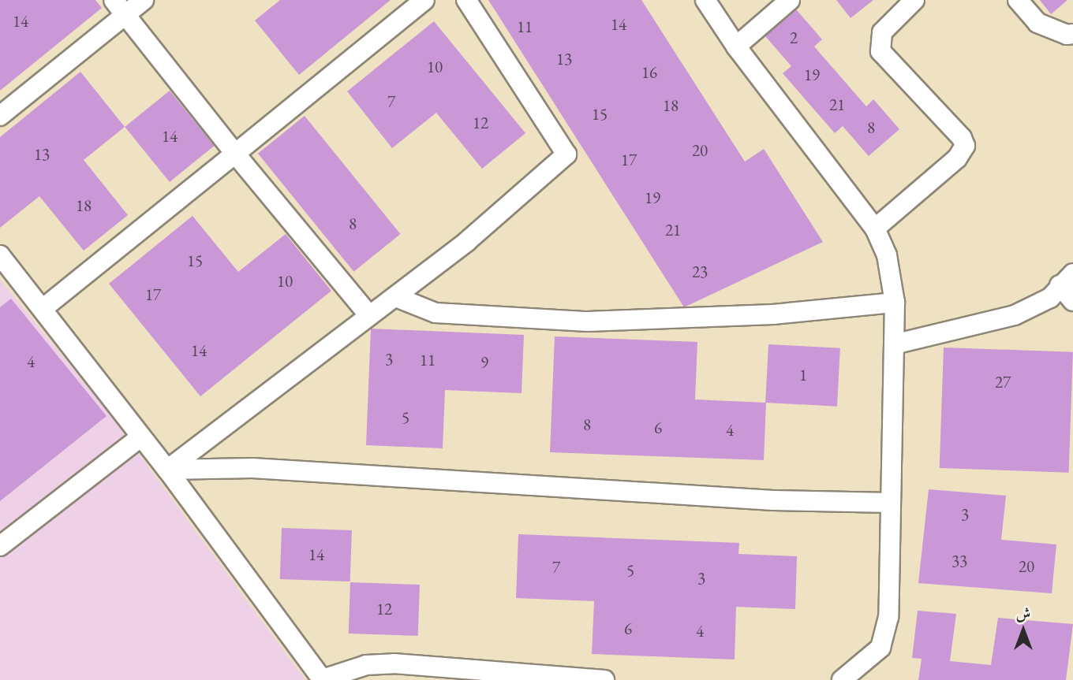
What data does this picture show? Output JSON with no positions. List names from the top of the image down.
{
  "house_numbers": [
    "14",
    "14",
    "11",
    "2",
    "13",
    "10",
    "16",
    "19",
    "7",
    "21",
    "18",
    "15",
    "12",
    "8",
    "14",
    "20",
    "13",
    "17",
    "19",
    "18",
    "8",
    "21",
    "15",
    "23",
    "10",
    "17",
    "14",
    "3",
    "11",
    "4",
    "9",
    "1",
    "27",
    "5",
    "8",
    "6",
    "4",
    "3",
    "14",
    "33",
    "20",
    "7",
    "5",
    "3",
    "12",
    "6",
    "4"
  ],
  "north": "top"
}
